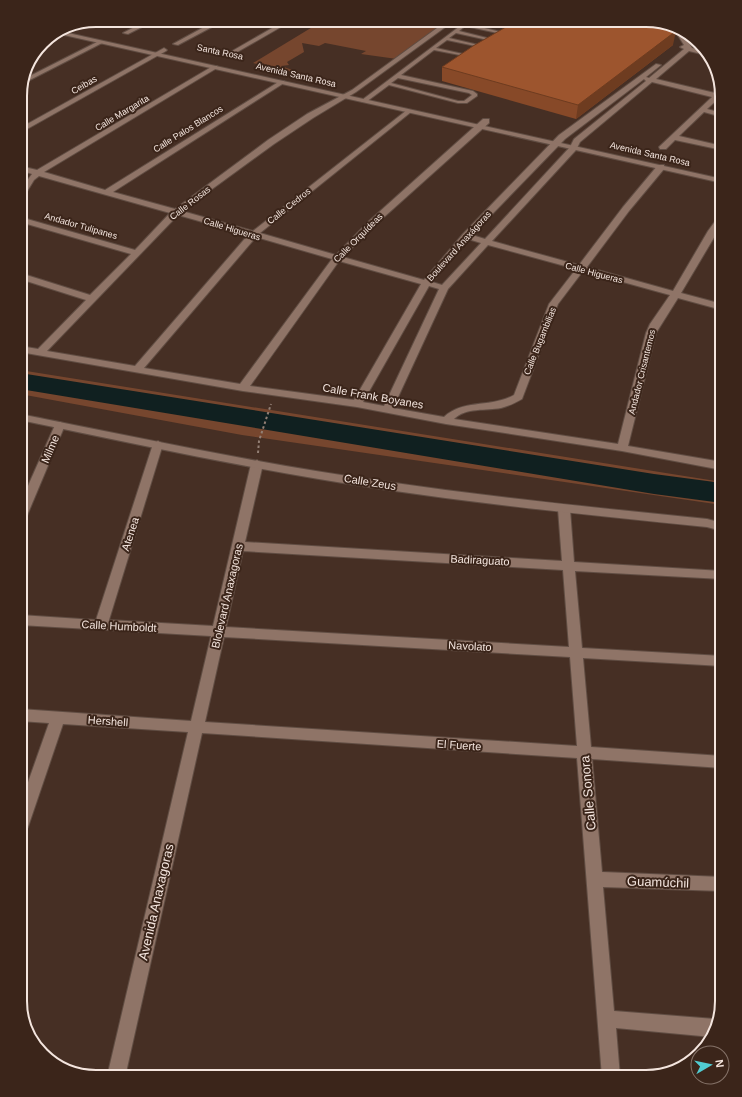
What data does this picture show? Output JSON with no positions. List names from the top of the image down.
{
  "streets": {
    "street": [
      "Santa Rosa",
      "Avenida Santa Rosa",
      "Ceibas",
      "Calle Margarita",
      "Calle Palos Blancos",
      "Calle Rosas",
      "Calle Cedros",
      "Andador Tulipanes",
      "Calle Higueras",
      "Calle Orquídeas",
      "Boulevard Anaxágoras",
      "Calle Bugambilias",
      "Andador Crisantemos",
      "Calle Frank Boyanes",
      "Milme",
      "Calle Zeus",
      "Atenea",
      "Badiraguato",
      "Blolevard Anaxagoras",
      "Calle Humboldt",
      "Navolato",
      "Hershell",
      "El Fuerte",
      "Calle Sonora",
      "Guamúchil",
      "Avenida Anaxagoras"
    ]
  },
  "crossings": [
    ["Santa Rosa", "Ceibas"],
    ["Avenida Santa Rosa", "Ceibas"],
    ["Avenida Santa Rosa", "Calle Margarita"],
    ["Avenida Santa Rosa", "Calle Palos Blancos"],
    ["Avenida Santa Rosa", "Calle Rosas"],
    ["Avenida Santa Rosa", "Calle Cedros"],
    ["Avenida Santa Rosa", "Calle Orquídeas"],
    ["Avenida Santa Rosa", "Boulevard Anaxágoras"],
    ["Avenida Santa Rosa", "Calle Bugambilias"],
    ["Calle Margarita", "Calle Higueras"],
    ["Calle Palos Blancos", "Calle Higueras"],
    ["Calle Rosas", "Andador Tulipanes"],
    ["Calle Rosas", "Calle Higueras"],
    ["Calle Rosas", "Calle Frank Boyanes"],
    ["Calle Cedros", "Calle Higueras"],
    ["Calle Cedros", "Calle Frank Boyanes"],
    ["Calle Higueras", "Calle Orquídeas"],
    ["Calle Higueras", "Boulevard Anaxágoras"],
    ["Calle Higueras", "Calle Bugambilias"],
    ["Calle Higueras", "Andador Crisantemos"],
    ["Calle Orquídeas", "Calle Frank Boyanes"],
    ["Boulevard Anaxágoras", "Calle Frank Boyanes"],
    ["Calle Bugambilias", "Calle Frank Boyanes"],
    ["Andador Crisantemos", "Calle Frank Boyanes"],
    ["Milme", "Calle Zeus"],
    ["Calle Zeus", "Atenea"],
    ["Calle Zeus", "Blolevard Anaxagoras"],
    ["Calle Zeus", "Calle Sonora"],
    ["Atenea", "Calle Humboldt"],
    ["Badiraguato", "Blolevard Anaxagoras"],
    ["Badiraguato", "Calle Sonora"],
    ["Blolevard Anaxagoras", "Calle Humboldt"],
    ["Blolevard Anaxagoras", "Navolato"],
    ["Blolevard Anaxagoras", "Hershell"],
    ["Blolevard Anaxagoras", "El Fuerte"],
    ["Blolevard Anaxagoras", "Avenida Anaxagoras"],
    ["Calle Humboldt", "Navolato"],
    ["Navolato", "Calle Sonora"],
    ["Hershell", "El Fuerte"],
    ["Hershell", "Avenida Anaxagoras"],
    ["El Fuerte", "Calle Sonora"],
    ["El Fuerte", "Avenida Anaxagoras"],
    ["Calle Sonora", "Guamúchil"]
  ],
  "north": "right"
}
